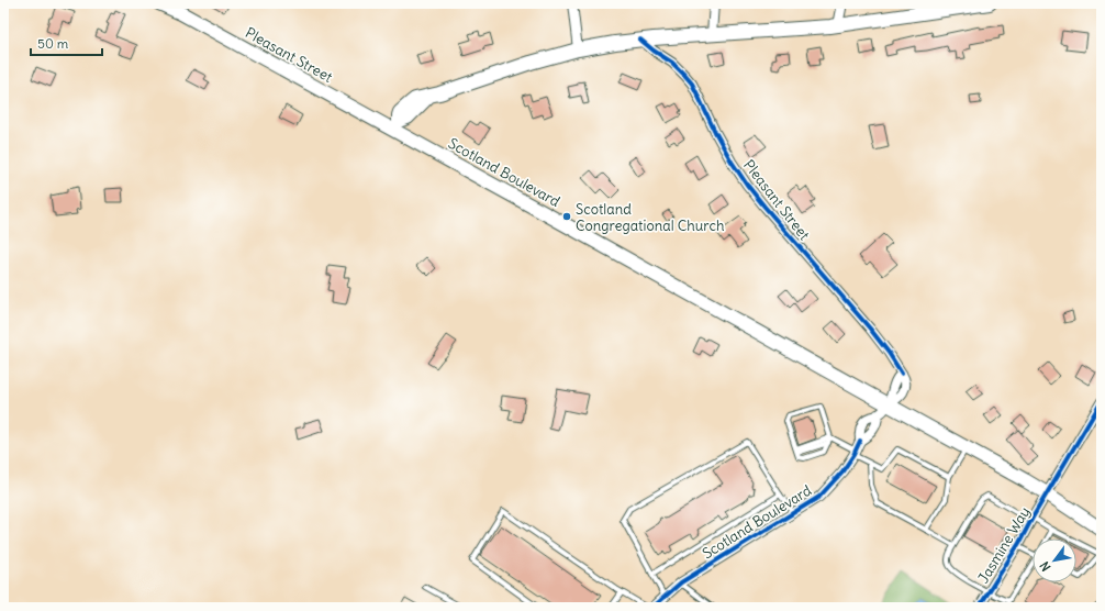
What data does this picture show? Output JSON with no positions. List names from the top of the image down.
{
  "streets": {
    "main road": ["Pleasant Street", "Scotland Boulevard"],
    "street": ["Jasmine Way"]
  },
  "crossings": [
    ["Pleasant Street", "Scotland Boulevard"]
  ],
  "places": ["Scotland Congregational Church"],
  "scale_bar": "50 m",
  "north": "bottom left"
}
